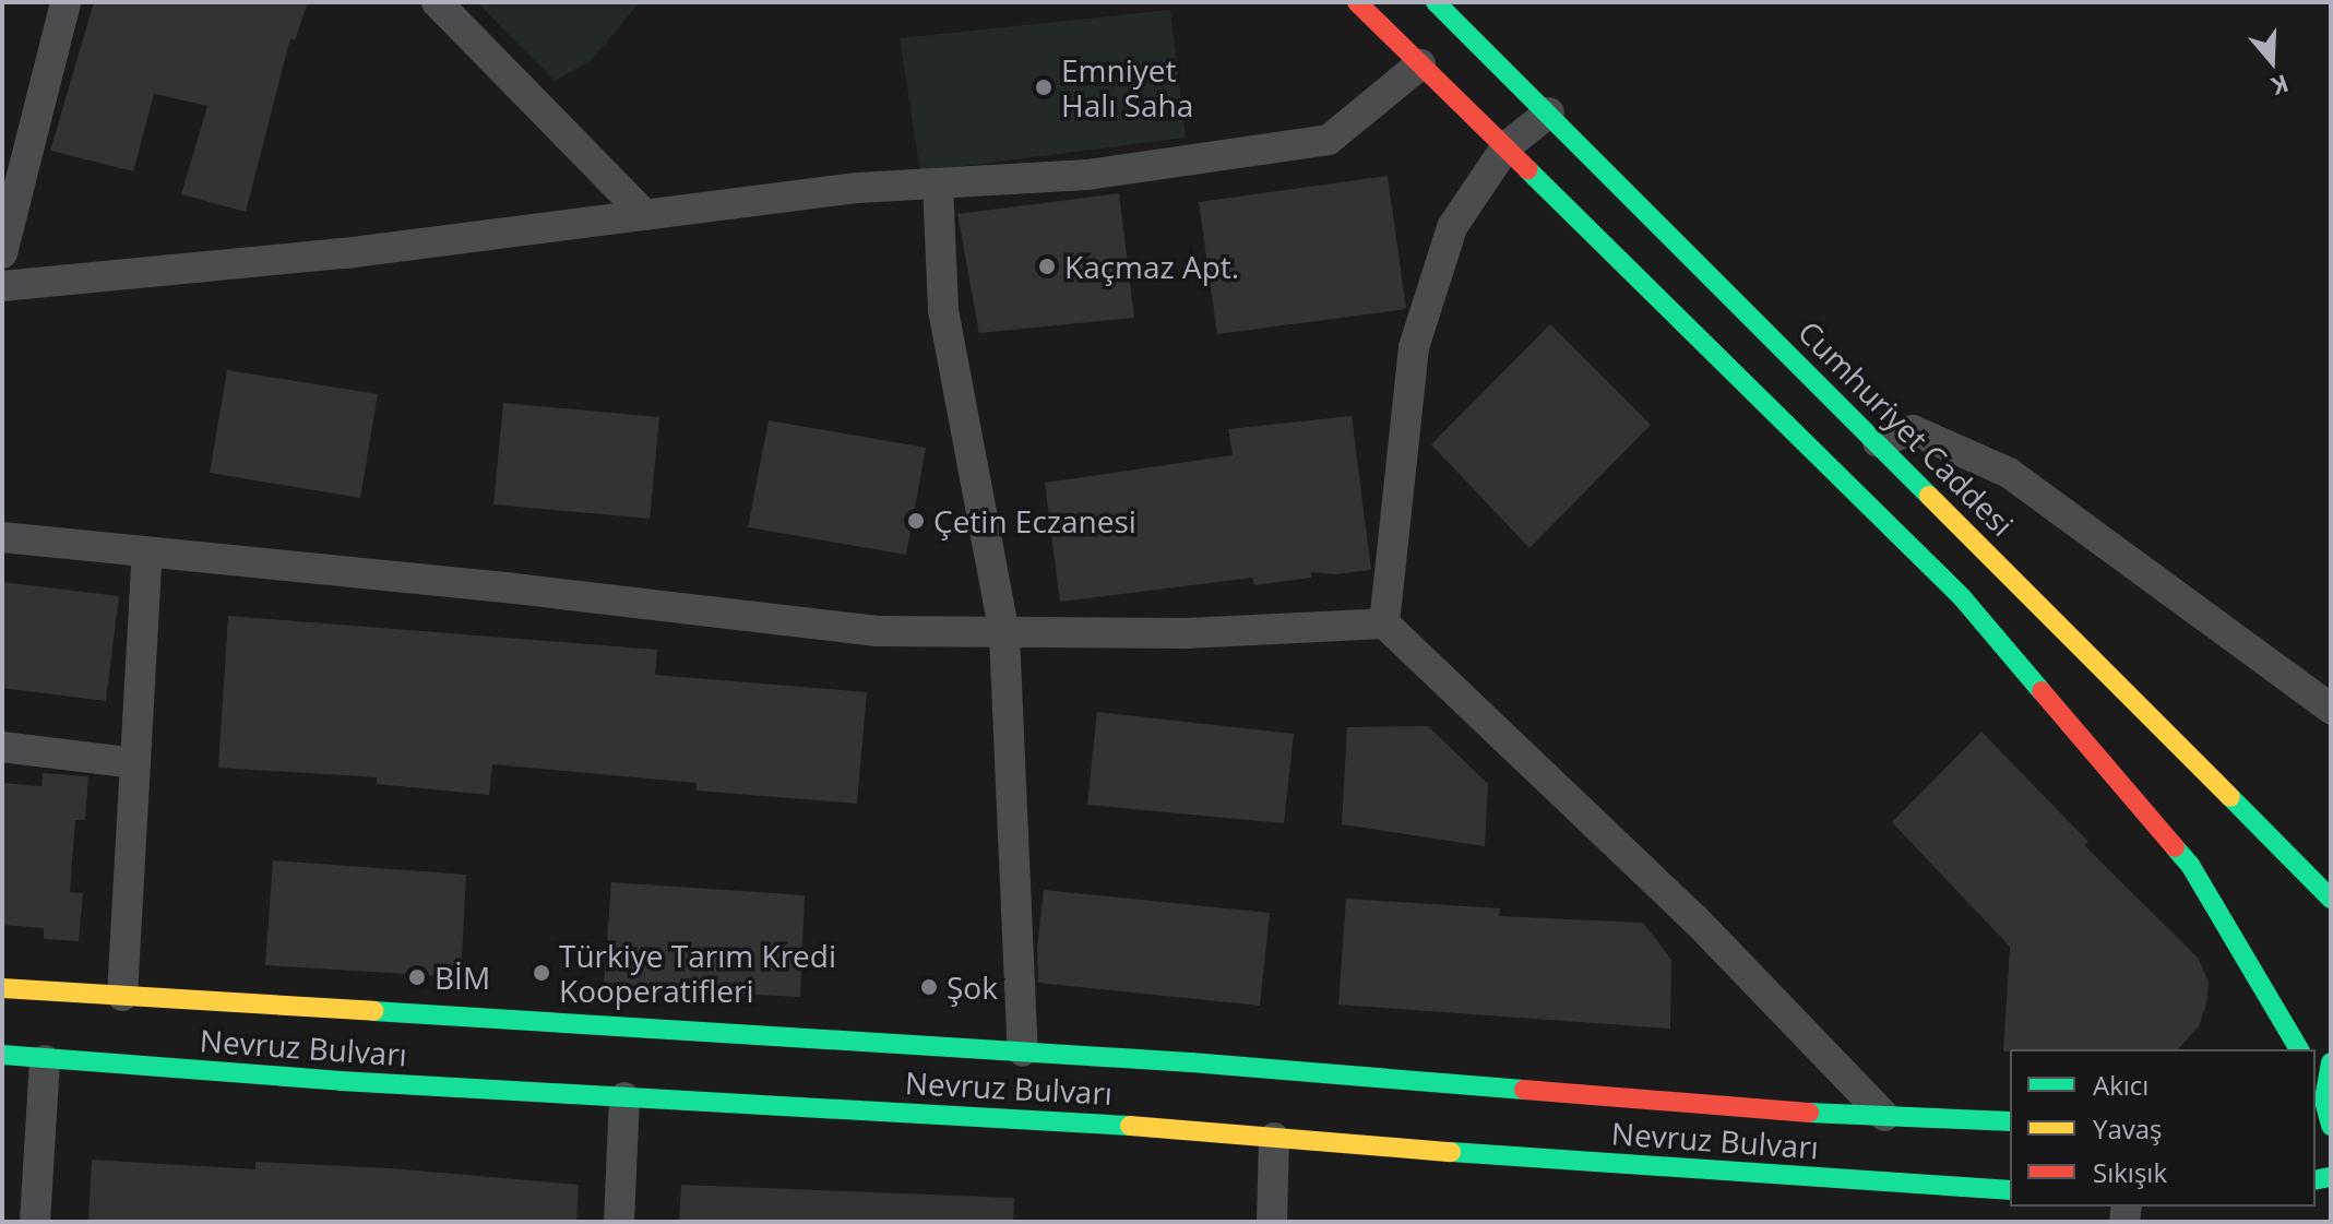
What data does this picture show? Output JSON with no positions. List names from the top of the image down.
{
  "streets": {
    "main road": ["Cumhuriyet Caddesi", "Nevruz Bulvarı"]
  },
  "places": [
    "Emniyet Halı Saha",
    "Kaçmaz Apt.",
    "Çetin Eczanesi",
    "Türkiye Tarım Kredi Kooperatifleri",
    "BİM",
    "Şok"
  ],
  "legend": ["Akıcı", "Yavaş", "Sıkışık"],
  "north": "bottom"
}
